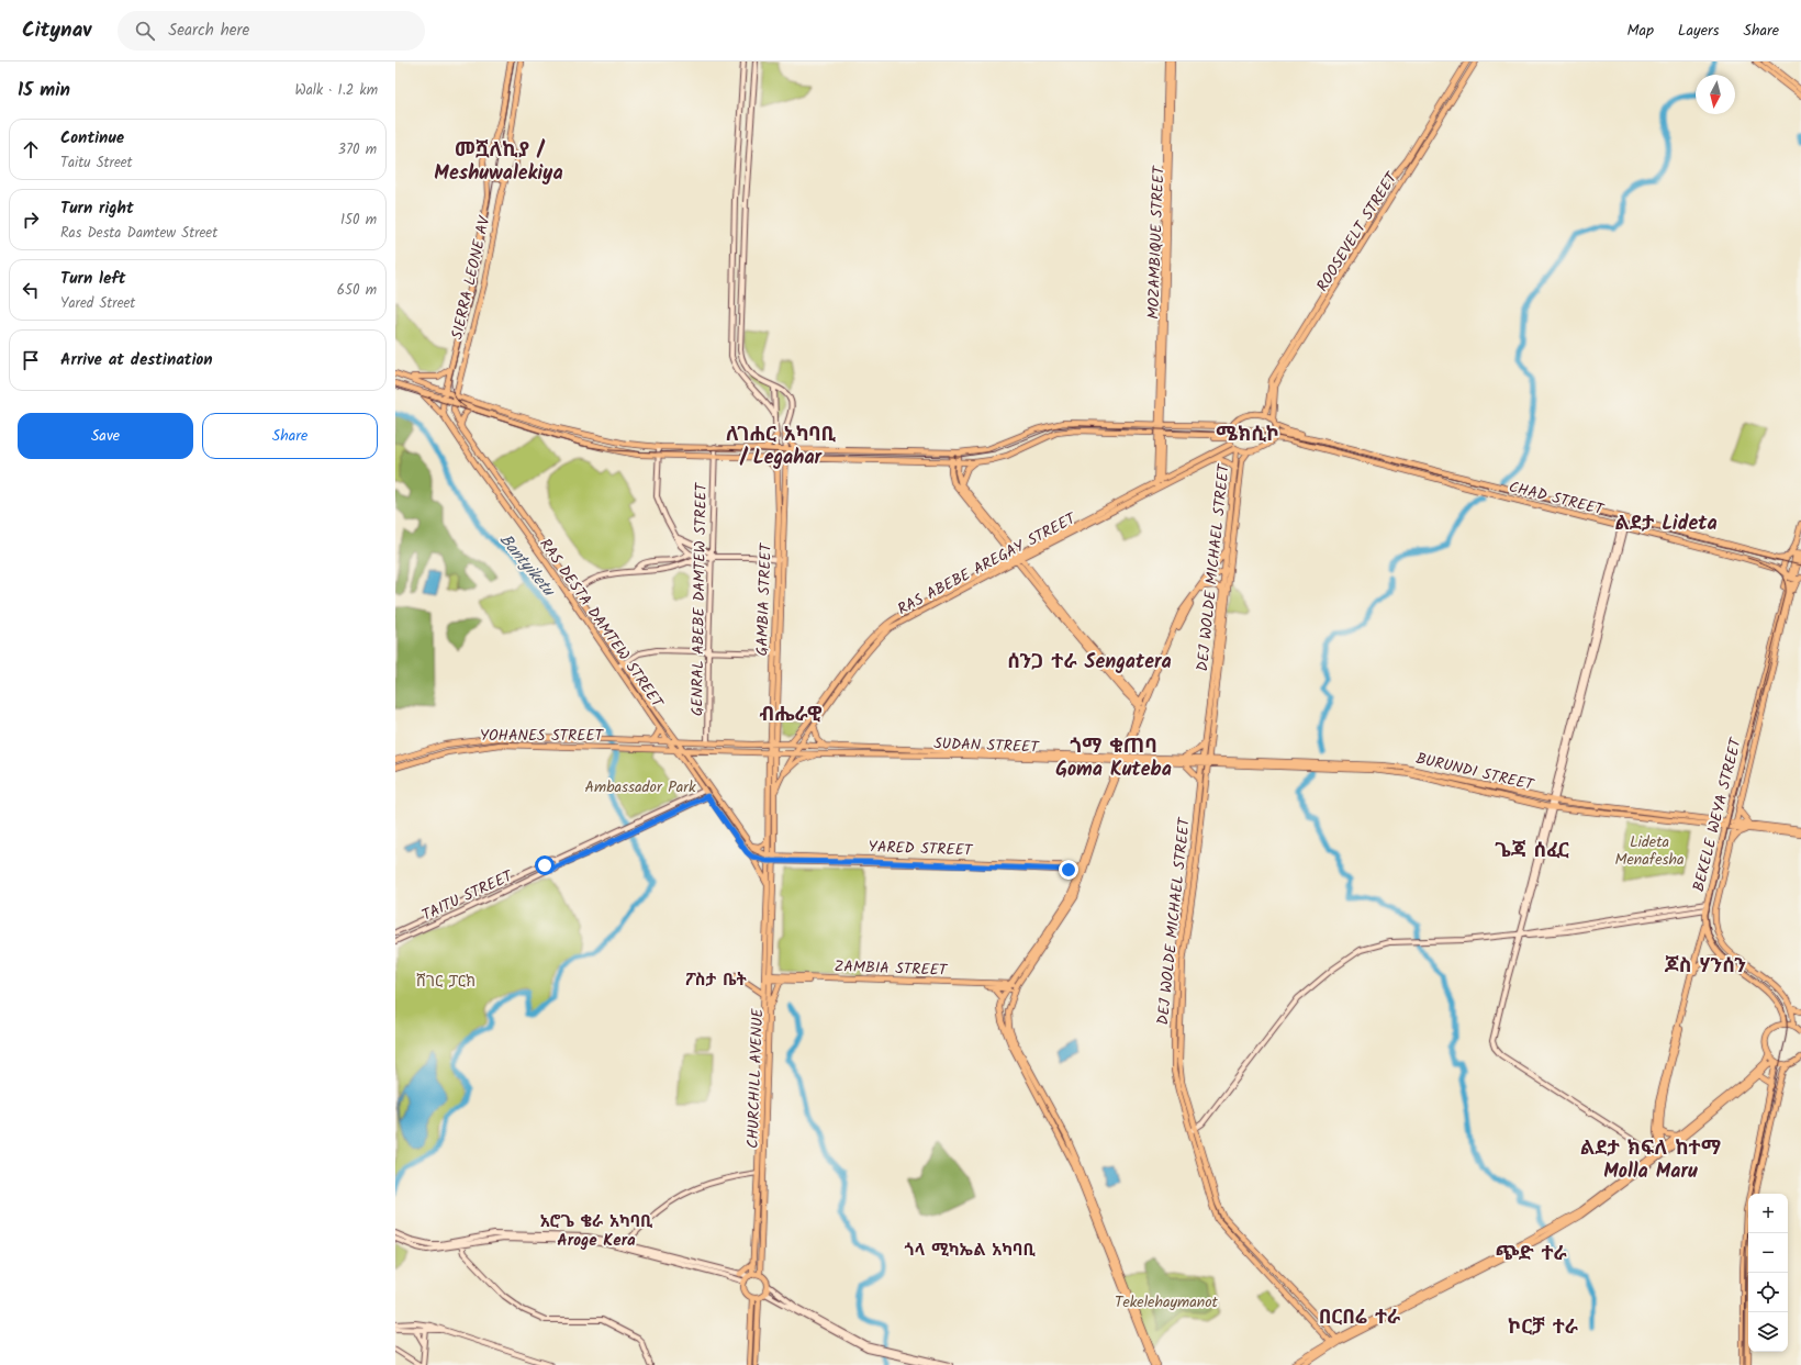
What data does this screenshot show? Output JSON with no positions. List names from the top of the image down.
{
  "streets": {
    "main road": [
      "ROOSEVELT STREET",
      "MOZAMBIQUE STREET",
      "SIERRA LEONE AV",
      "CHAD STREET",
      "RAS ABEBE AREGAY STREET",
      "DEJ WOLDE MICHAEL STREET",
      "GENRAL ABEBE DAMTEW STREET",
      "GAMBIA STREET",
      "RAS DESTA DAMTEW STREET",
      "YOHANES STREET",
      "SUDAN STREET",
      "BURUNDI STREET",
      "BEKELE WEYA STREET",
      "YARED STREET",
      "TAITU STREET",
      "ZAMBIA STREET",
      "CHURCHILL AVENUE"
    ]
  },
  "crossings": [
    ["ROOSEVELT STREET", "CHAD STREET"],
    ["ROOSEVELT STREET", "RAS ABEBE AREGAY STREET"],
    ["ROOSEVELT STREET", "DEJ WOLDE MICHAEL STREET"],
    ["MOZAMBIQUE STREET", "CHAD STREET"],
    ["SIERRA LEONE AV", "RAS DESTA DAMTEW STREET"],
    ["CHAD STREET", "RAS ABEBE AREGAY STREET"],
    ["CHAD STREET", "DEJ WOLDE MICHAEL STREET"],
    ["RAS ABEBE AREGAY STREET", "DEJ WOLDE MICHAEL STREET"],
    ["RAS ABEBE AREGAY STREET", "SUDAN STREET"],
    ["DEJ WOLDE MICHAEL STREET", "SUDAN STREET"],
    ["DEJ WOLDE MICHAEL STREET", "BURUNDI STREET"],
    ["GENRAL ABEBE DAMTEW STREET", "YOHANES STREET"],
    ["GAMBIA STREET", "YOHANES STREET"],
    ["GAMBIA STREET", "SUDAN STREET"],
    ["GAMBIA STREET", "CHURCHILL AVENUE"],
    ["RAS DESTA DAMTEW STREET", "YOHANES STREET"],
    ["RAS DESTA DAMTEW STREET", "YARED STREET"],
    ["RAS DESTA DAMTEW STREET", "CHURCHILL AVENUE"],
    ["YOHANES STREET", "SUDAN STREET"],
    ["SUDAN STREET", "BURUNDI STREET"],
    ["SUDAN STREET", "CHURCHILL AVENUE"],
    ["BURUNDI STREET", "BEKELE WEYA STREET"],
    ["YARED STREET", "CHURCHILL AVENUE"],
    ["ZAMBIA STREET", "CHURCHILL AVENUE"]
  ],
  "districts": [
    "መሿለኪያ / Meshuwalekiya",
    "ለገሐር አካባቢ / Legahar",
    "ሜክሲኮ",
    "ልደታ Lideta",
    "ሰንጋ ተራ Sengatera",
    "ብሔራዊ",
    "ጎማ ቁጠባ Goma Kuteba",
    "ጌጃ ሰፈር",
    "ጆስ ሃንሰን",
    "ፖስታ ቤት",
    "ልደታ ክፍለ ከተማ Molla Maru",
    "አሮጌ ቄራ አካባቢ Aroge Kera",
    "ጎላ ሚካኤል አካባቢ",
    "ጭድ ተራ",
    "በርበሬ ተራ",
    "ኮርቻ ተራ"
  ],
  "water": ["Bantyiketu"],
  "parks": [
    "Ambassador Park",
    "Lideta Menafesha",
    "ሸገር ፓርክ",
    "Tekelehaymanot"
  ],
  "north": "bottom",
  "page": {
    "header": "Citynav",
    "search": "Search here",
    "nav": ["Map", "Layers", "Share"],
    "heading": ["15 min", "Walk · 1.2 km"],
    "list": [
      ["Continue", "Taitu Street", "370 m"],
      ["Turn right", "Ras Desta Damtew Street", "150 m"],
      ["Turn left", "Yared Street", "650 m"],
      "Arrive at destination"
    ],
    "buttons": ["Save", "Share"],
    "map_buttons": ["+", "−"]
  }
}
